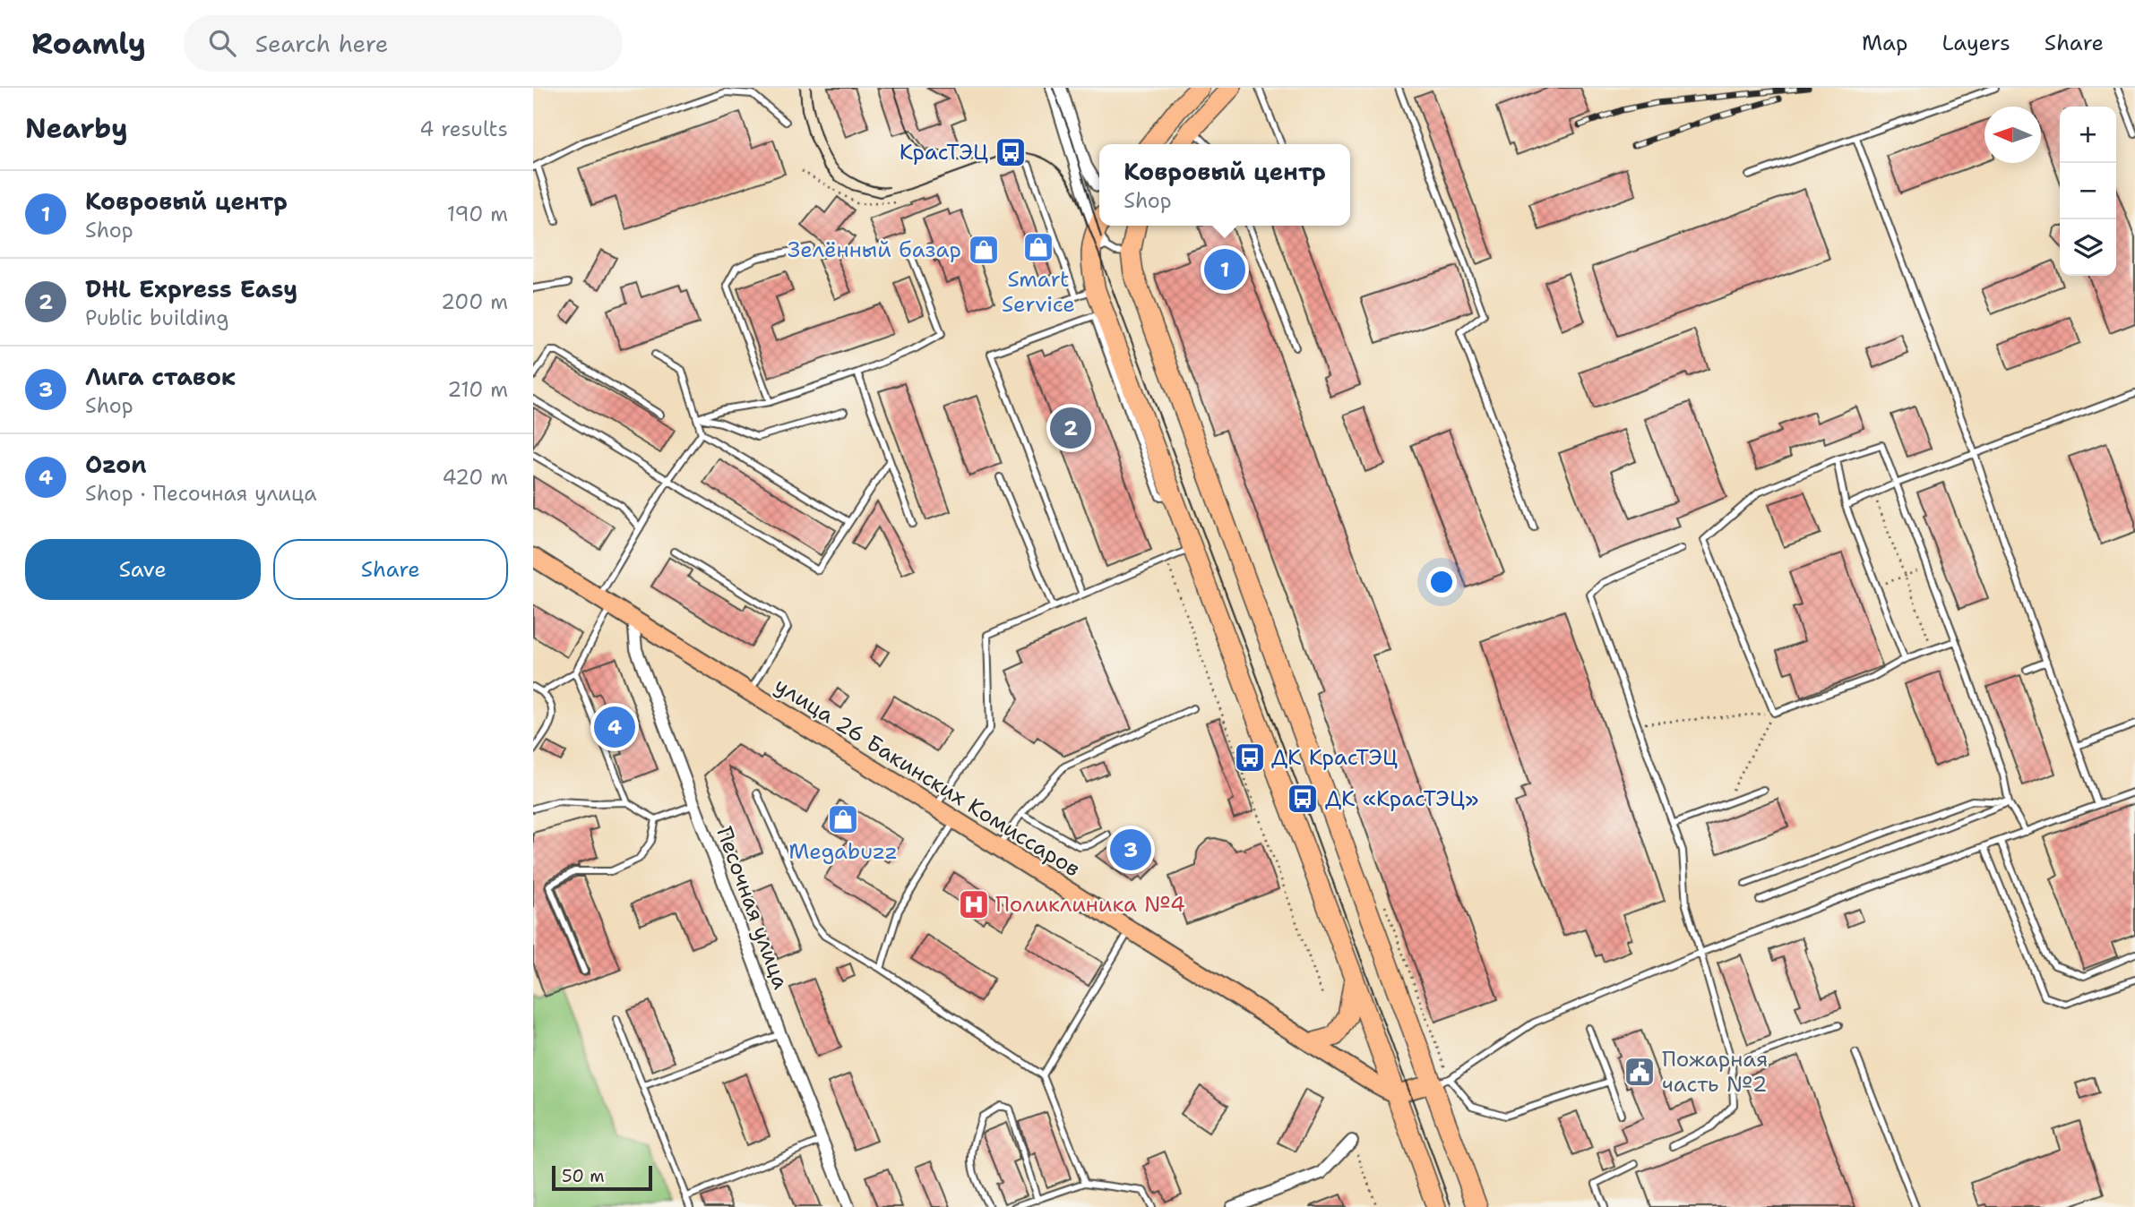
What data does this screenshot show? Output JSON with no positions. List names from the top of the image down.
{
  "streets": {
    "main road": ["улица 26 Бакинских Комиссаров"],
    "street": ["Песочная улица"]
  },
  "crossings": [
    ["улица 26 Бакинских Комиссаров", "Песочная улица"]
  ],
  "places": {
    "bus stop": ["КрасТЭЦ", "ДК КрасТЭЦ", "ДК «КрасТЭЦ»"],
    "shop": ["Smart Service", "Зелённый базар", "Megabuzz"],
    "hospital": ["Поликлиника №4"],
    "public building": ["Пожарная часть №2"]
  },
  "scale_bar": "50 m",
  "north": "left",
  "page": {
    "header": "Roamly",
    "search": "Search here",
    "nav": ["Map", "Layers", "Share"],
    "heading": ["Nearby", "4 results"],
    "map_buttons": ["+", "−"],
    "popup": ["Ковровый центр", "Shop"],
    "list": [
      {
        "mark": "1",
        "name": "Ковровый центр",
        "note": "Shop",
        "value": "190 m"
      },
      {
        "mark": "2",
        "name": "DHL Express Easy",
        "note": "Public building",
        "value": "200 m"
      },
      {
        "mark": "3",
        "name": "Лига ставок",
        "note": "Shop",
        "value": "210 m"
      },
      {
        "mark": "4",
        "name": "Ozon",
        "note": "Shop · Песочная улица",
        "value": "420 m"
      }
    ],
    "pins": [
      "1",
      "2",
      "4",
      "3"
    ],
    "buttons": ["Save", "Share"],
    "scale": "50 m"
  }
}
